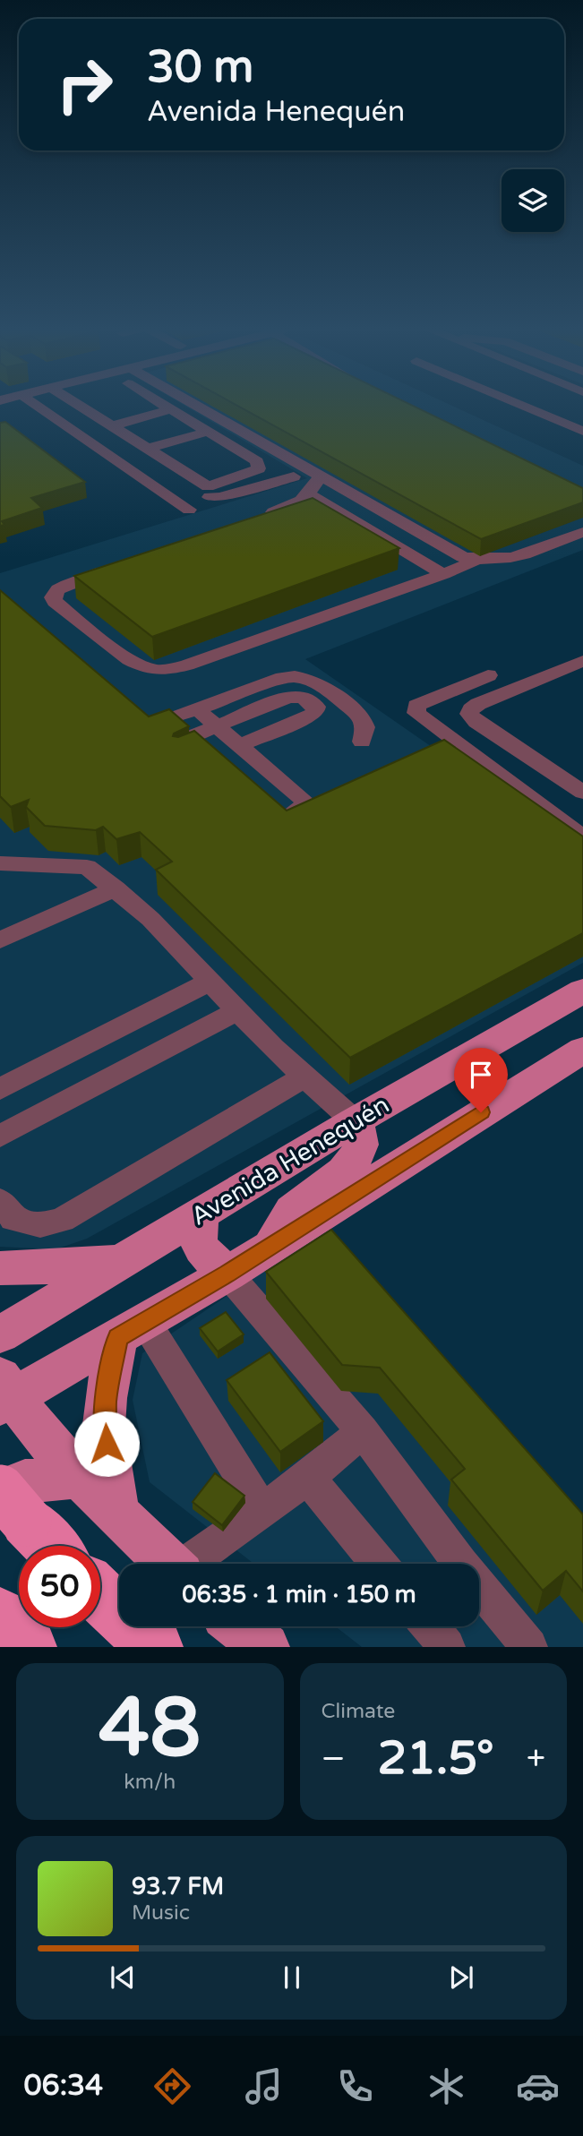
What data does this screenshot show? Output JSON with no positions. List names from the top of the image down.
{
  "streets": {
    "main road": ["Avenida Henequén"]
  },
  "page": {
    "turn": ["30 m", "Avenida Henequén"],
    "limit": "50",
    "trip": "06:35 · 1 min · 150 m",
    "tile": [
      ["48", "km/h"],
      "Climate"
    ],
    "heat": ["−", "21.5°", "+"],
    "song": ["93.7 FM", "Music"],
    "tabs": "06:34"
  }
}
